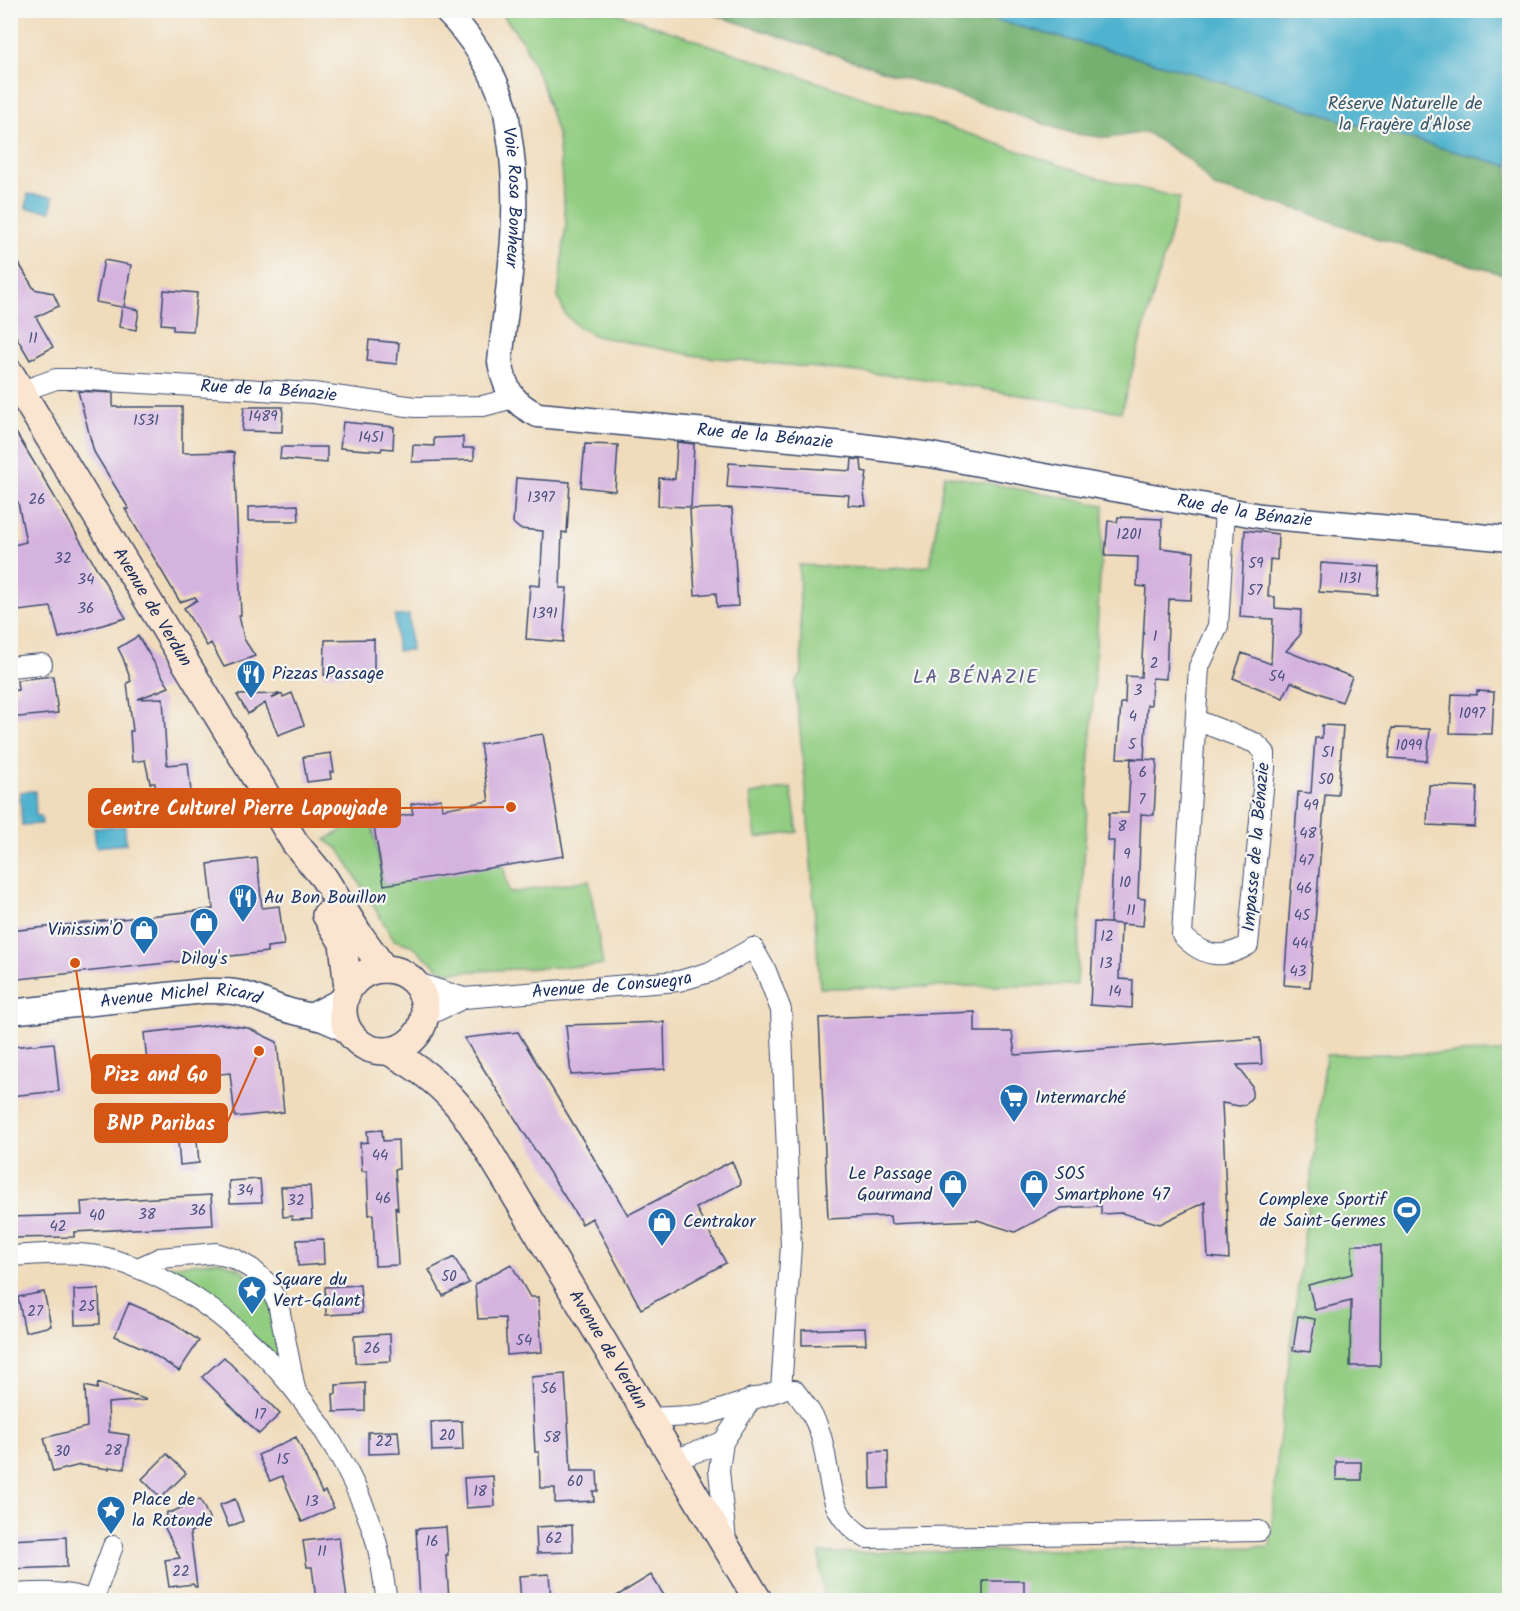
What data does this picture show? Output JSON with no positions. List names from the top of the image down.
{
  "streets": {
    "main road": ["Avenue de Verdun"],
    "street": [
      "Voie Rosa Bonheur",
      "Rue de la Bénazie",
      "Impasse de la Bénazie",
      "Avenue de Consuegra",
      "Avenue Michel Ricard"
    ]
  },
  "crossings": [
    ["Voie Rosa Bonheur", "Rue de la Bénazie"],
    ["Rue de la Bénazie", "Avenue de Verdun"],
    ["Rue de la Bénazie", "Impasse de la Bénazie"],
    ["Avenue de Verdun", "Avenue de Consuegra"],
    ["Avenue de Verdun", "Avenue Michel Ricard"],
    ["Avenue de Consuegra", "Avenue Michel Ricard"]
  ],
  "districts": ["LA BÉNAZIE"],
  "parks": ["Réserve Naturelle de la Frayère d'Alose"],
  "places": {
    "restaurant": ["Pizzas Passage", "Au Bon Bouillon"],
    "other": ["Centre Culturel Pierre Lapoujade", "Pizz and Go", "BNP Paribas"],
    "shop": [
      "Diloy's",
      "Vinissim'O",
      "Le Passage Gourmand",
      "SOS Smartphone 47",
      "Centrakor"
    ],
    "supermarket": ["Intermarché"],
    "sports": ["Complexe Sportif de Saint-Germes"],
    "place": ["Square du Vert-Galant", "Place de la Rotonde"]
  },
  "house_numbers": [
    "11",
    "1489",
    "1531",
    "1451",
    "1397",
    "26",
    "1201",
    "32",
    "59",
    "1131",
    "34",
    "57",
    "36",
    "1391",
    "1",
    "2",
    "54",
    "3",
    "1097",
    "4",
    "5",
    "1099",
    "51",
    "6",
    "50",
    "7",
    "49",
    "8",
    "48",
    "9",
    "47",
    "10",
    "46",
    "11",
    "45",
    "12",
    "44",
    "13",
    "43",
    "14",
    "44",
    "34",
    "46",
    "32",
    "36",
    "38",
    "40",
    "42",
    "50",
    "25",
    "27",
    "54",
    "26",
    "56",
    "17",
    "20",
    "58",
    "22",
    "28",
    "30",
    "15",
    "60",
    "18",
    "13",
    "62",
    "16",
    "11",
    "22"
  ]
}
